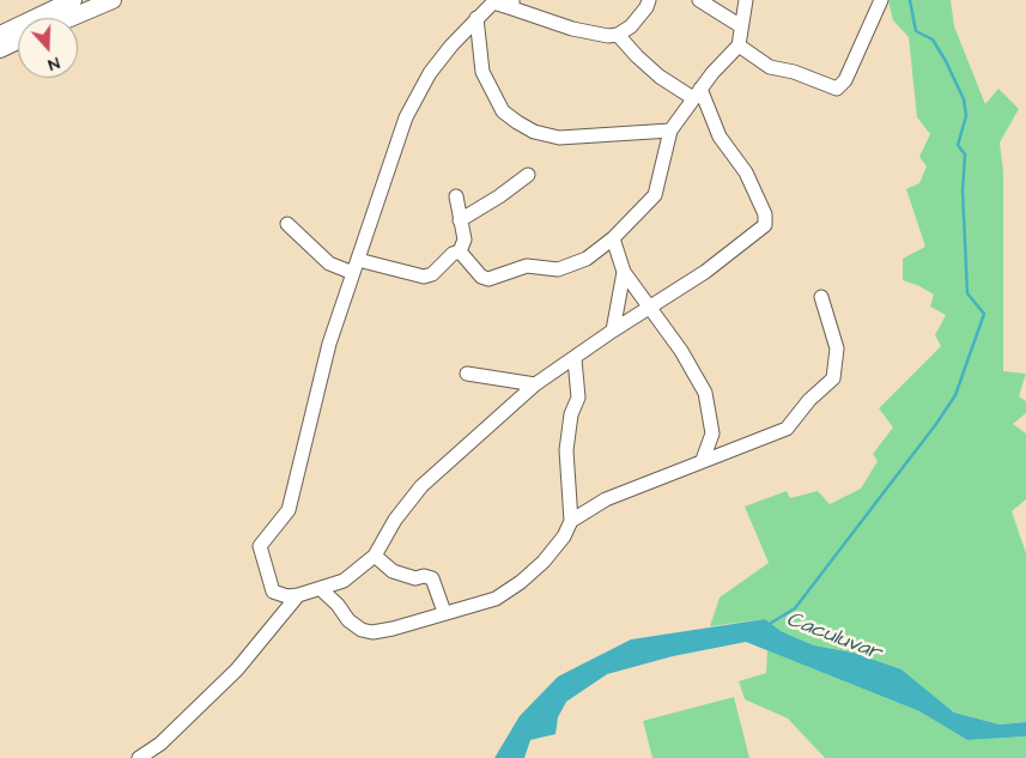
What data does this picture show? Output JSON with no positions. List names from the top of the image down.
{
  "water": ["Caculuvar"],
  "north": "bottom"
}
